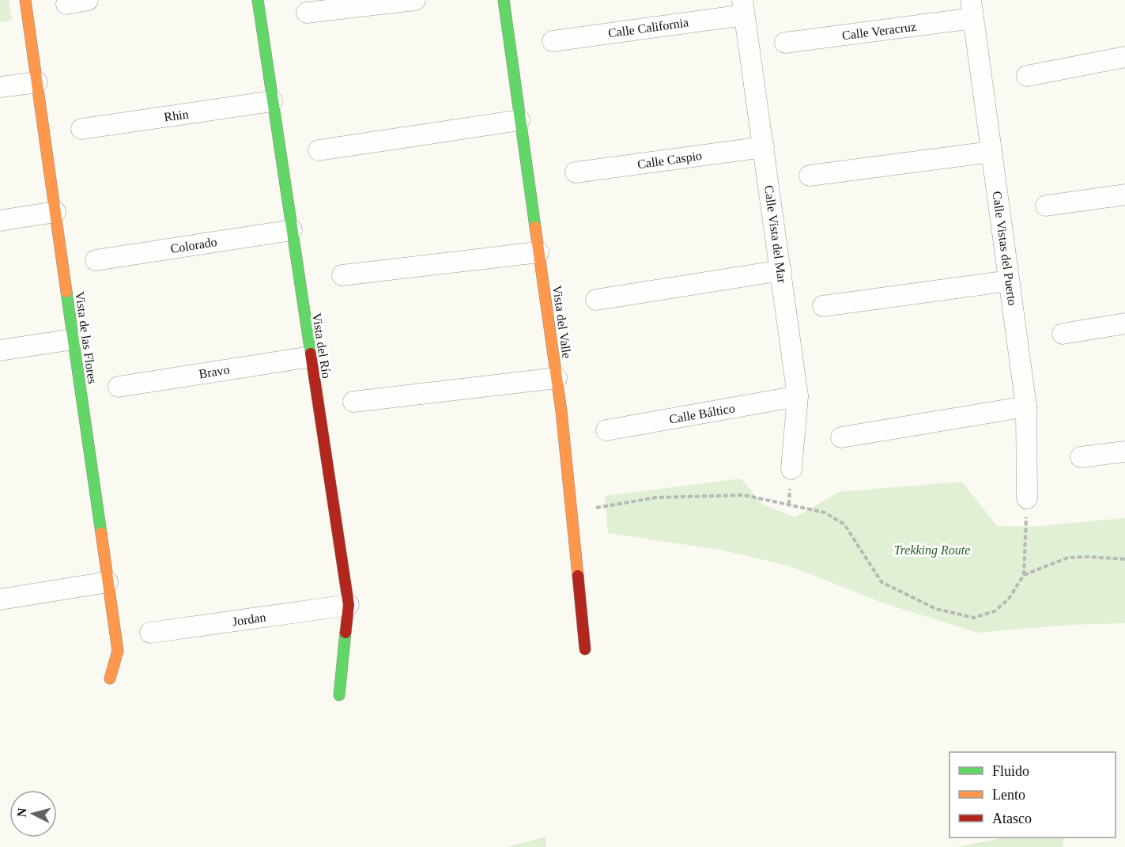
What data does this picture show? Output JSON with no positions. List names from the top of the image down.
{
  "streets": {
    "street": [
      "Calle California",
      "Calle Veracruz",
      "Rhin",
      "Calle Caspio",
      "Calle Vista del Mar",
      "Colorado",
      "Calle Vistas del Puerto",
      "Vista del Valle",
      "Vista de las Flores",
      "Vista del Río",
      "Bravo",
      "Calle Báltico",
      "Jordan"
    ]
  },
  "crossings": [
    ["Calle California", "Calle Vista del Mar"],
    ["Calle Veracruz", "Calle Vistas del Puerto"],
    ["Rhin", "Vista del Río"],
    ["Calle Caspio", "Calle Vista del Mar"],
    ["Calle Vista del Mar", "Calle Báltico"],
    ["Colorado", "Vista del Río"],
    ["Vista del Río", "Bravo"],
    ["Vista del Río", "Jordan"]
  ],
  "parks": ["Trekking Route"],
  "legend": ["Fluido", "Lento", "Atasco"],
  "north": "left"
}
